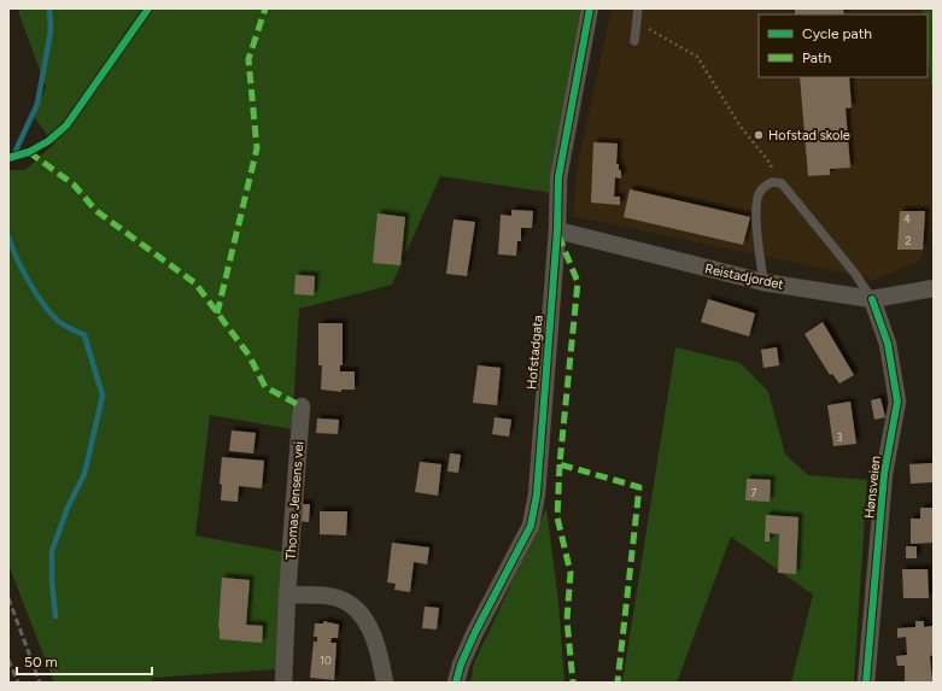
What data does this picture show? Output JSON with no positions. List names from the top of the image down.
{
  "streets": {
    "street": [
      "Reistadjordet",
      "Hofstadgata",
      "Hønsveien",
      "Thomas Jensens vei"
    ]
  },
  "crossings": [
    ["Reistadjordet", "Hofstadgata"],
    ["Reistadjordet", "Hønsveien"]
  ],
  "places": ["Hofstad skole"],
  "house_numbers": [
    "4",
    "2",
    "3",
    "7",
    "10"
  ],
  "legend": ["Cycle path", "Path"],
  "scale_bar": "50 m"
}
